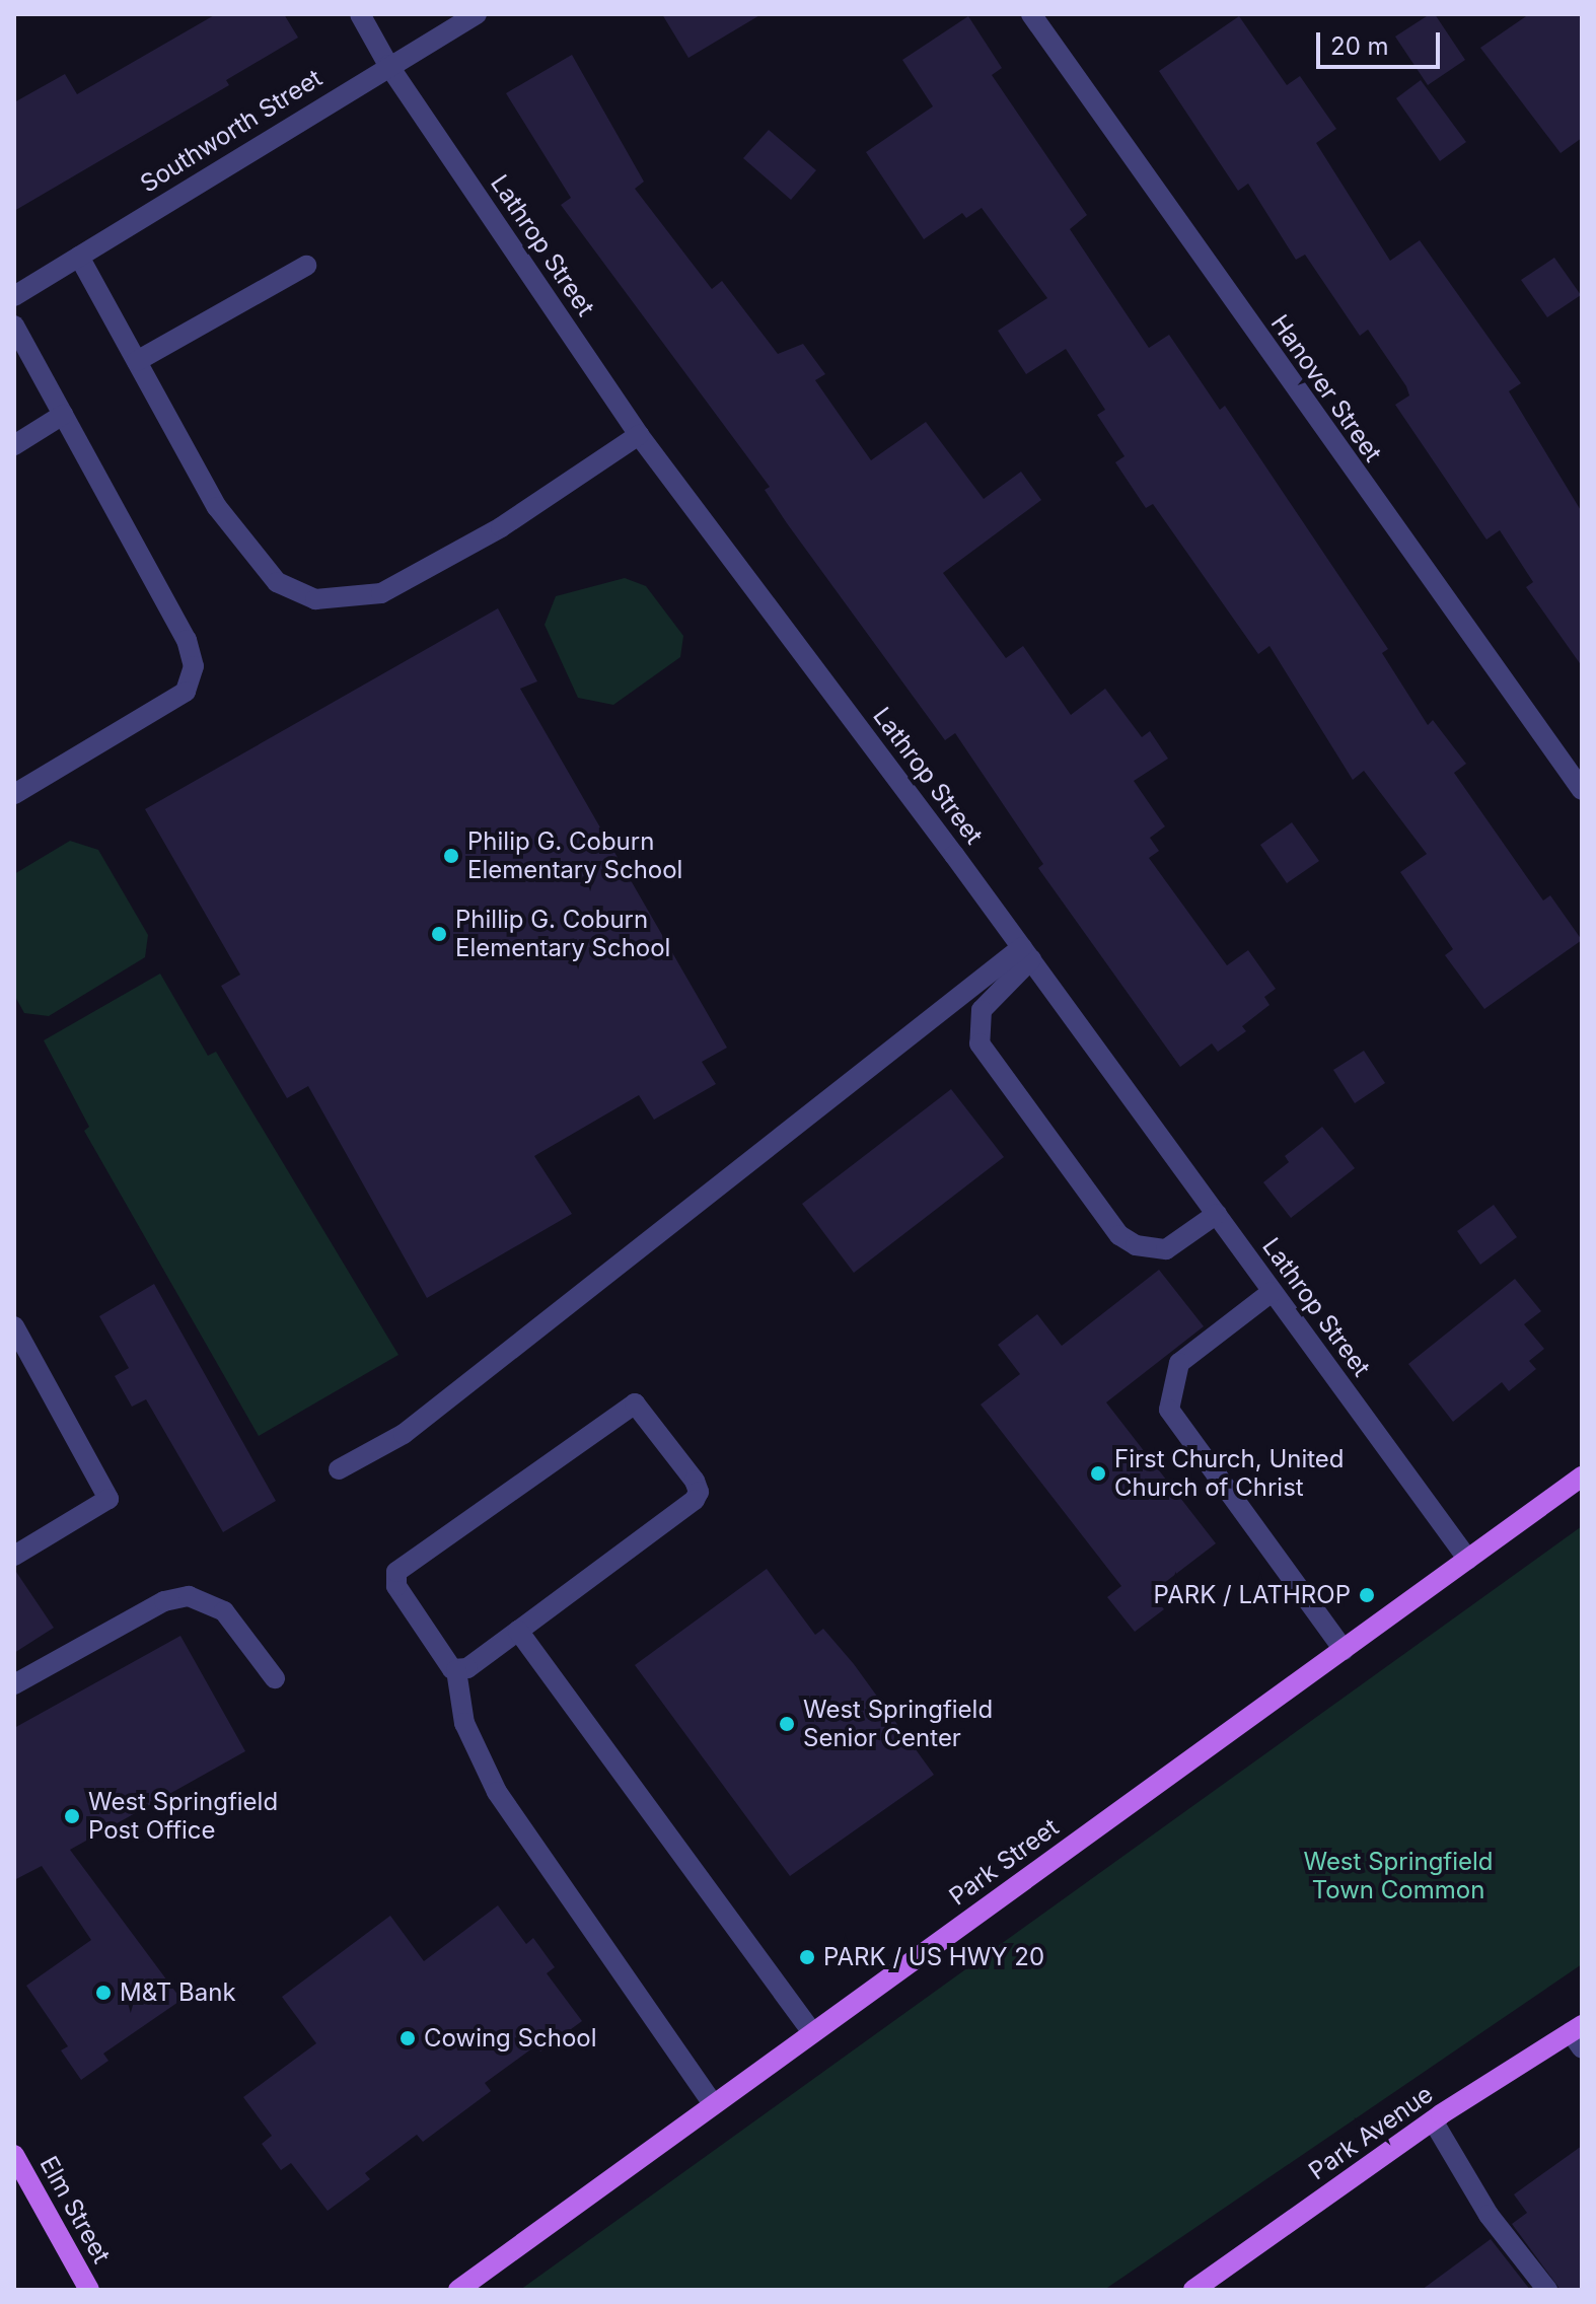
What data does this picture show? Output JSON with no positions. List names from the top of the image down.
{
  "streets": {
    "main road": ["Park Street", "Park Avenue", "Elm Street"],
    "street": ["Southworth Street", "Lathrop Street", "Hanover Street"]
  },
  "crossings": [
    ["Southworth Street", "Lathrop Street"],
    ["Lathrop Street", "Park Street"]
  ],
  "parks": ["West Springfield Town Common"],
  "places": [
    "Philip G. Coburn Elementary School",
    "Phillip G. Coburn Elementary School",
    "First Church, United Church of Christ",
    "PARK / LATHROP",
    "West Springfield Senior Center",
    "West Springfield Post Office",
    "PARK / US HWY 20",
    "M&T Bank",
    "Cowing School"
  ],
  "scale_bar": "20 m"
}
